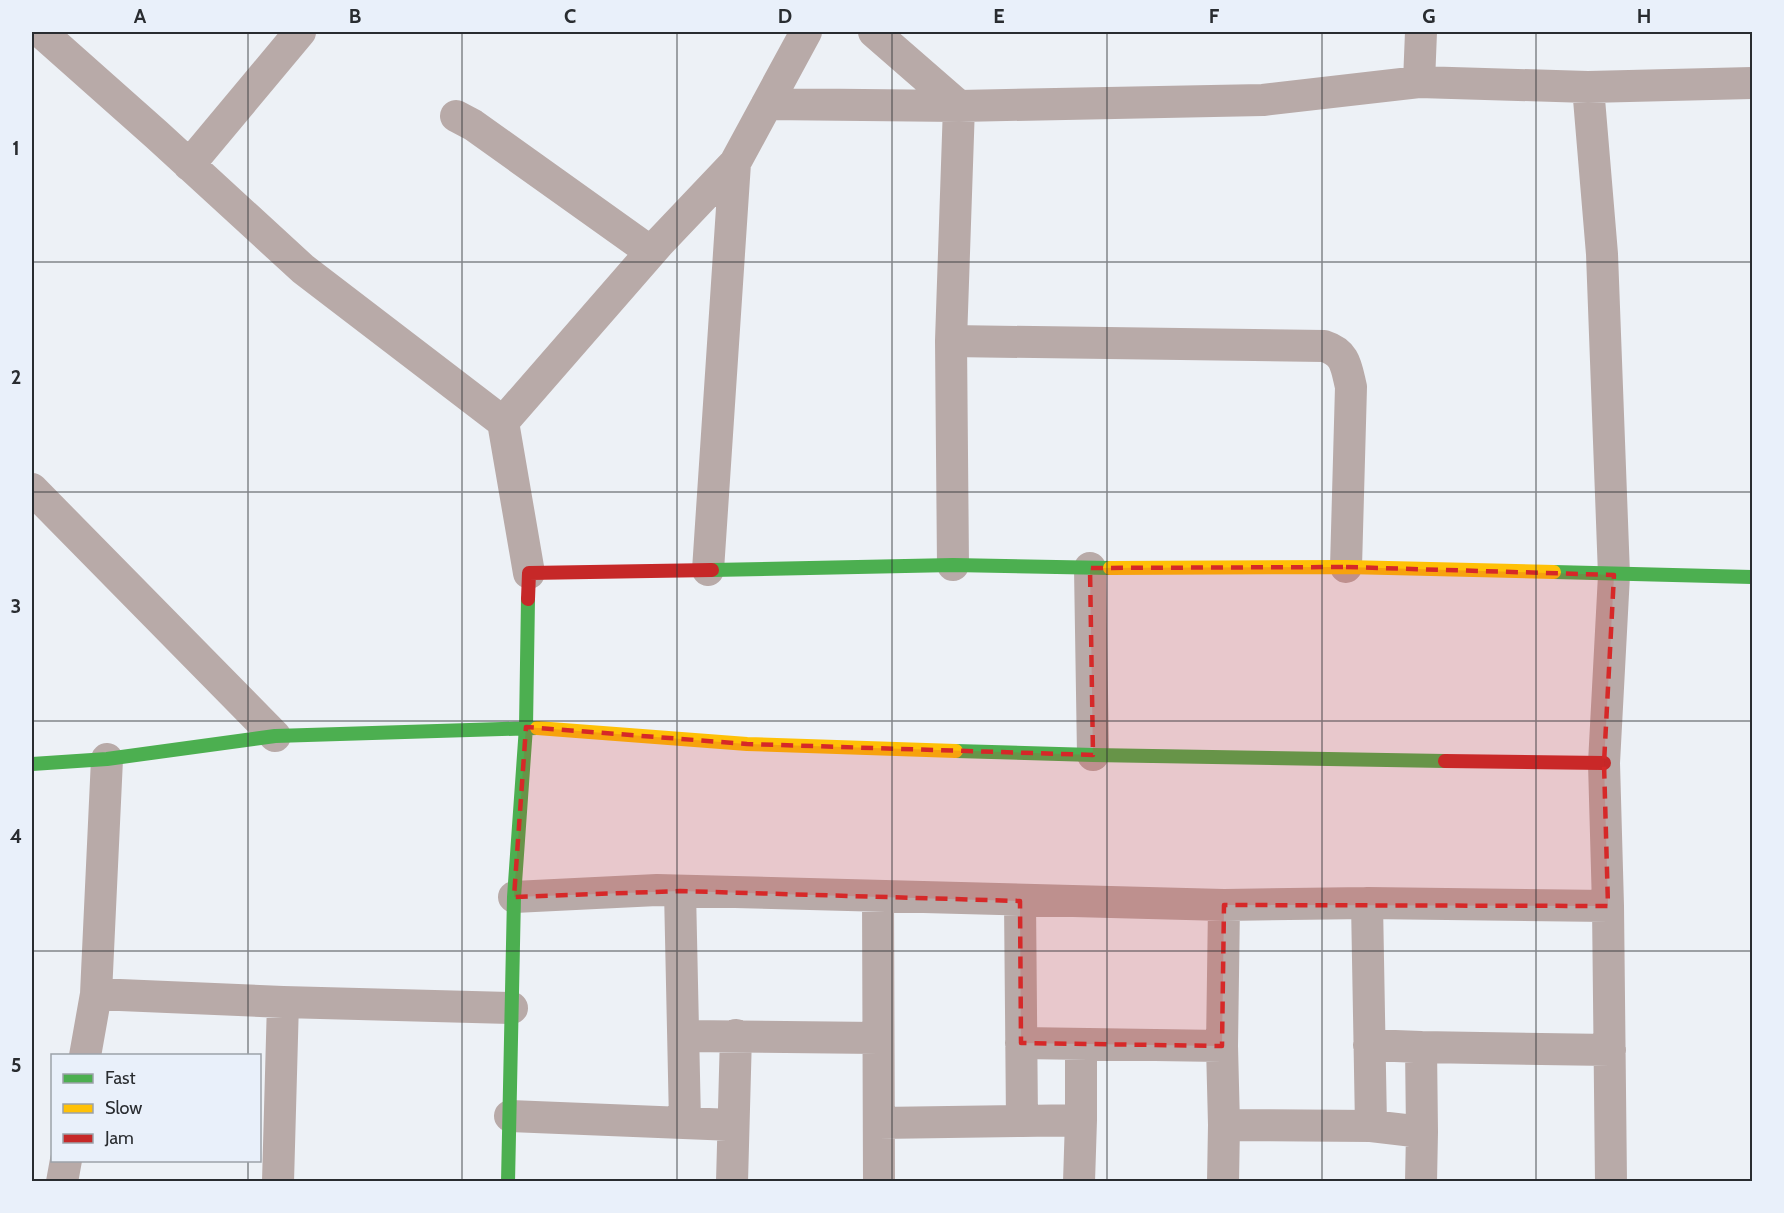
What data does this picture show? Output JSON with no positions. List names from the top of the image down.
{
  "legend": ["Fast", "Slow", "Jam"],
  "grid": {
    "columns": [
      "A",
      "B",
      "C",
      "D",
      "E",
      "F",
      "G",
      "H"
    ],
    "rows": [
      "1",
      "2",
      "3",
      "4",
      "5"
    ]
  }
}
